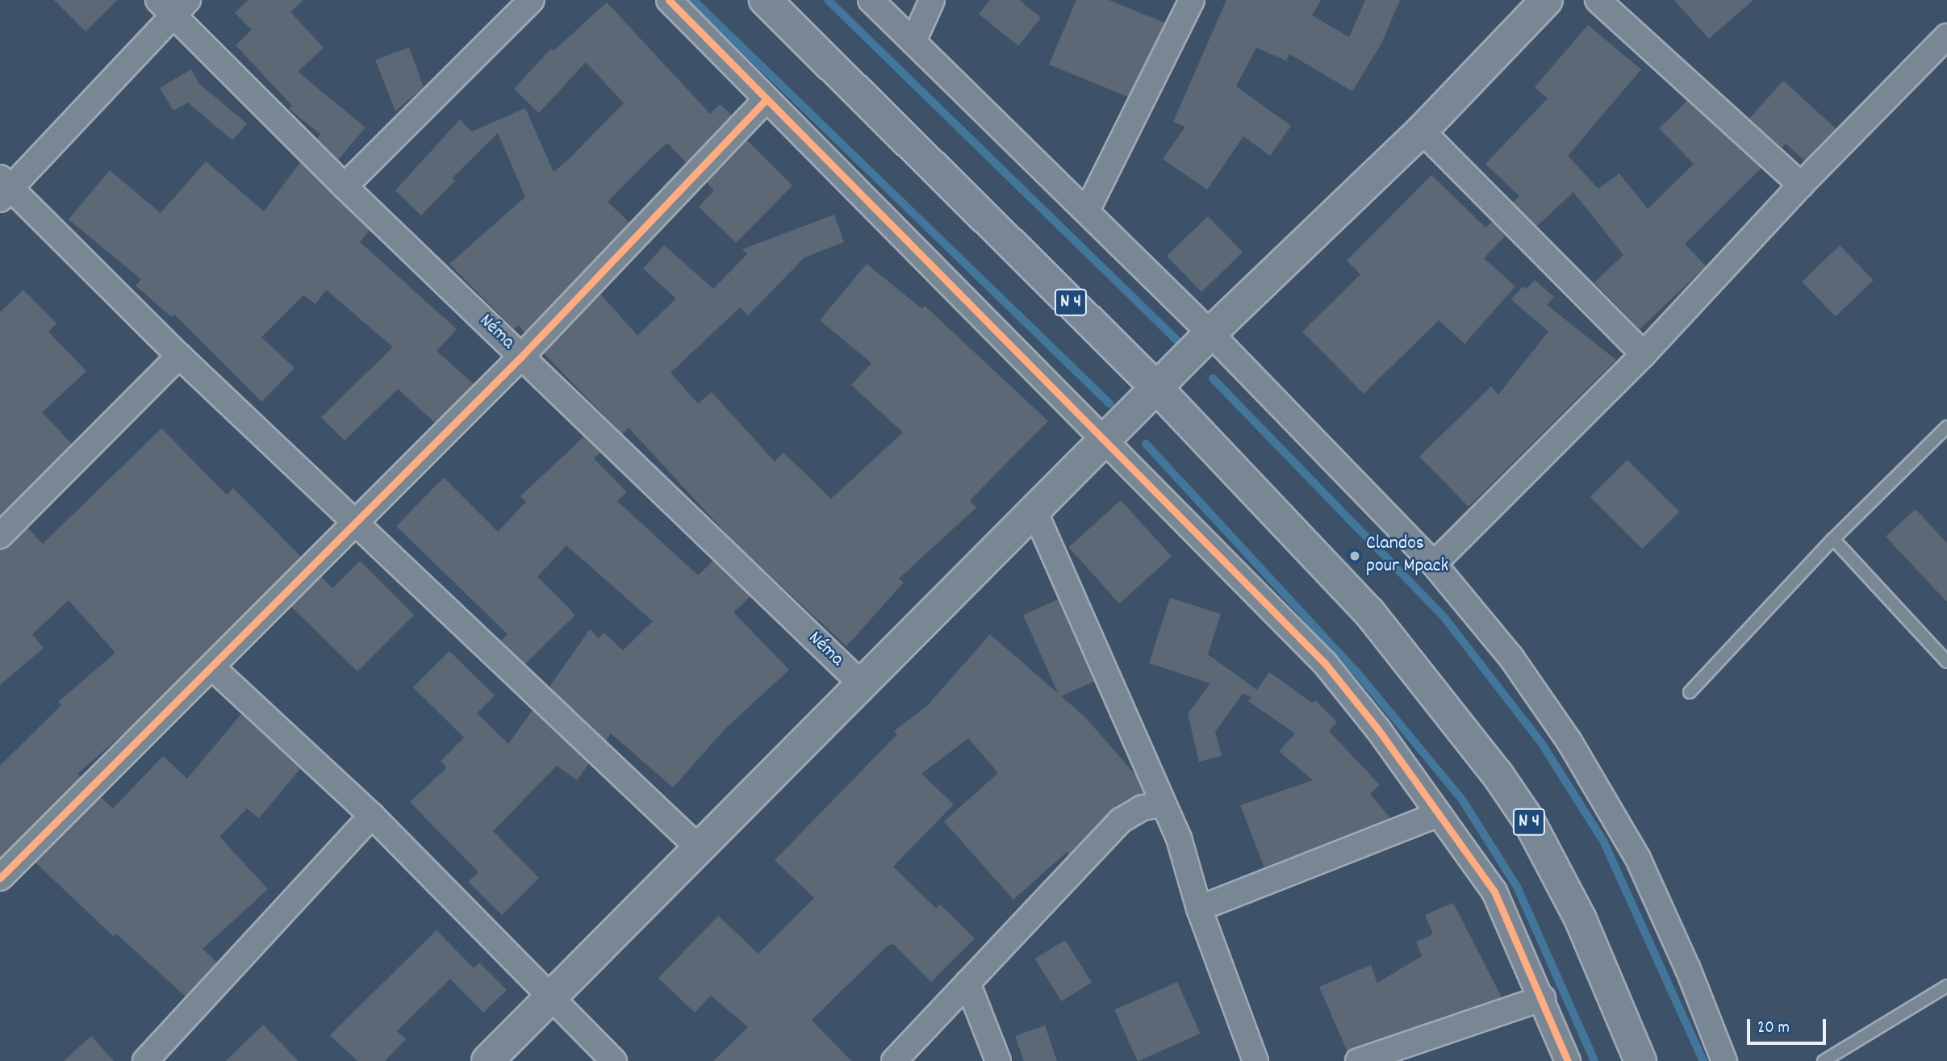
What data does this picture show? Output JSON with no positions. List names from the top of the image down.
{
  "streets": {
    "main road": ["N 4"],
    "street": ["Néma"]
  },
  "places": ["Clandos pour Mpack"],
  "scale_bar": "20 m"
}
